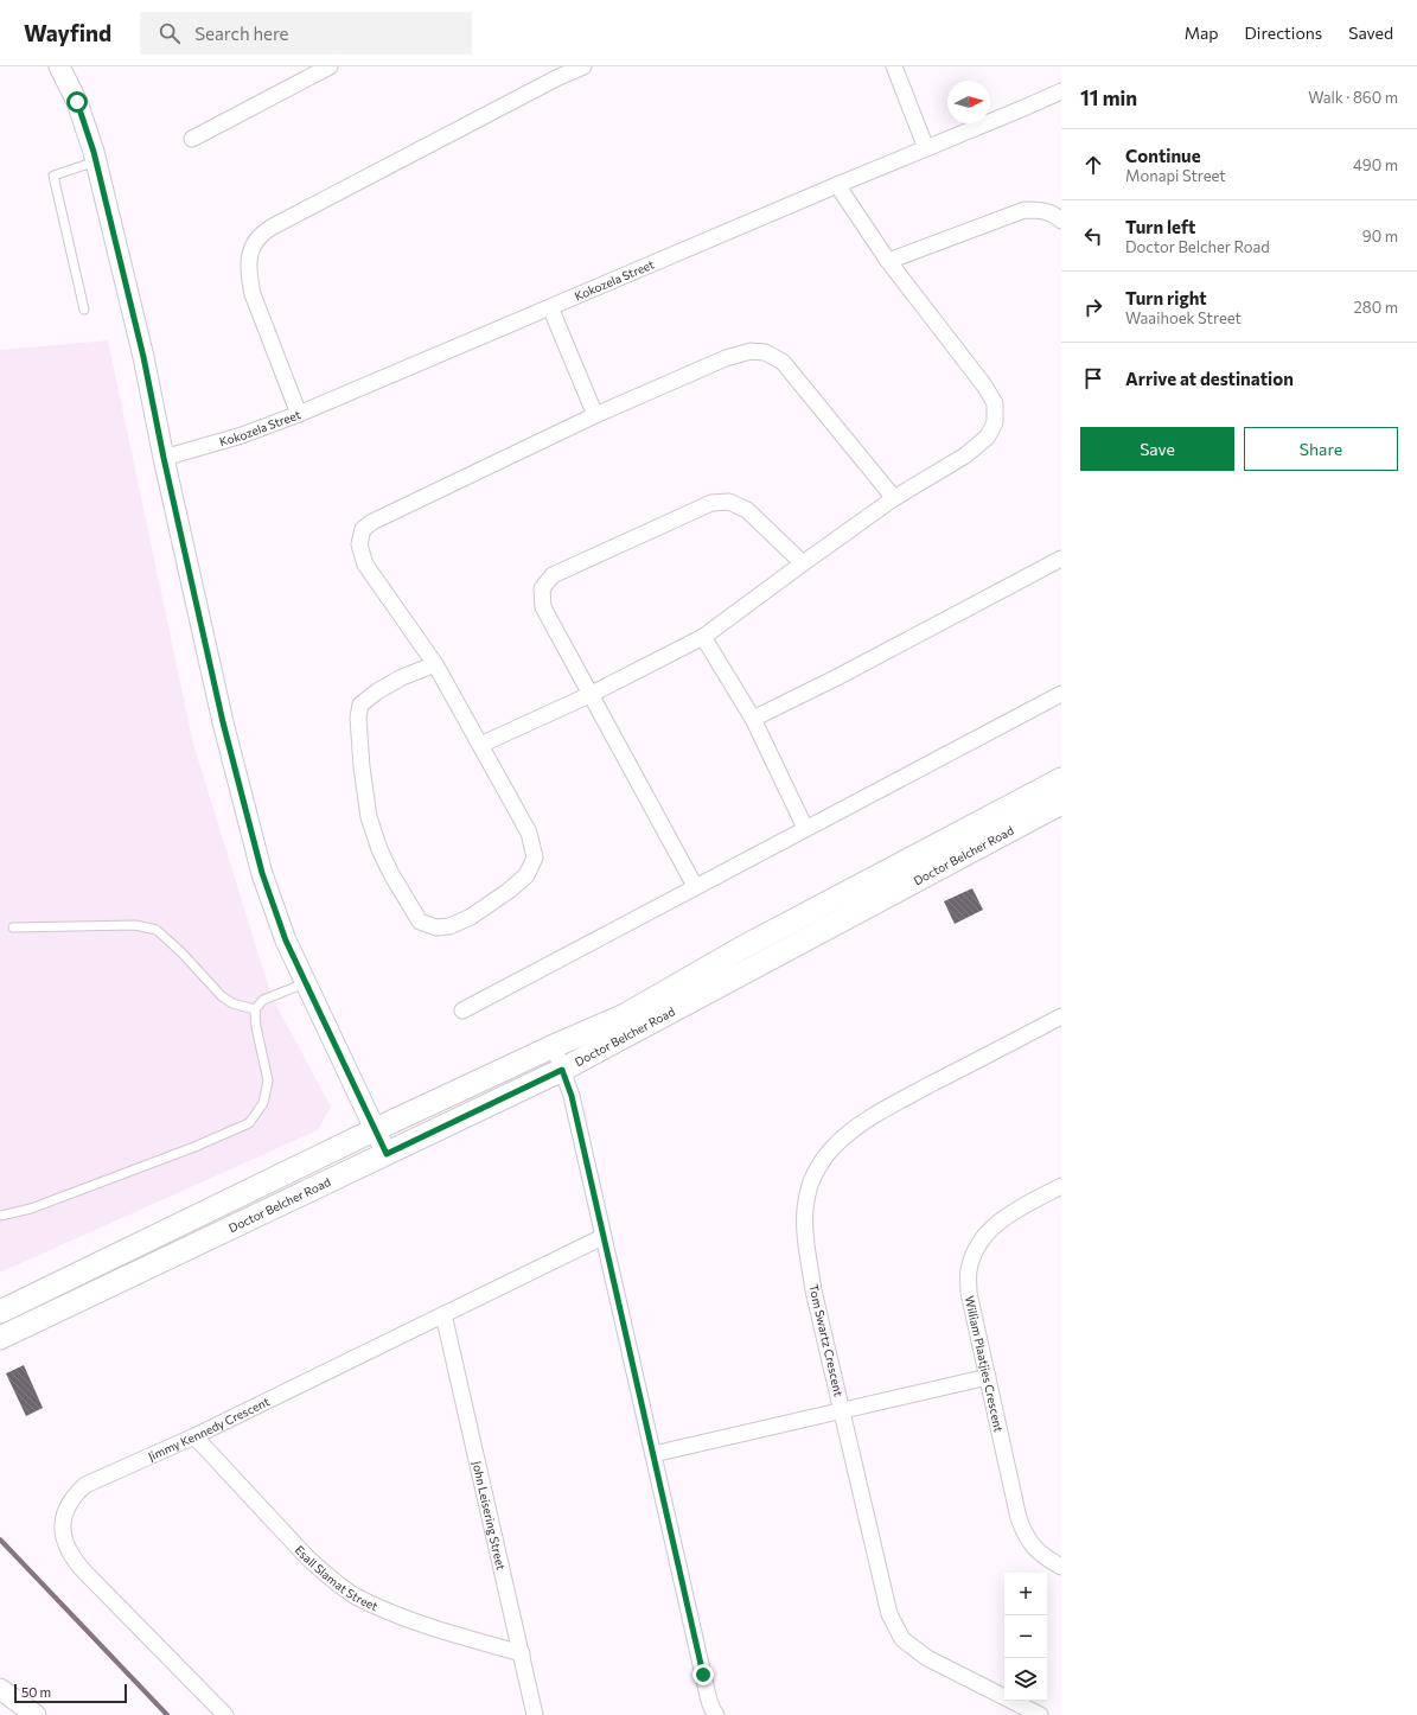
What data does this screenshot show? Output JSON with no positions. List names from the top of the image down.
{
  "streets": {
    "main road": ["Doctor Belcher Road"],
    "street": [
      "Kokozela Street",
      "Tom Swartz Crescent",
      "William Plaatjies Crescent",
      "Jimmy Kennedy Crescent",
      "John Leisering Street",
      "Esall Slamat Street"
    ]
  },
  "crossings": [
    ["Jimmy Kennedy Crescent", "John Leisering Street"],
    ["Jimmy Kennedy Crescent", "Esall Slamat Street"],
    ["John Leisering Street", "Esall Slamat Street"]
  ],
  "scale_bar": "50 m",
  "north": "right",
  "page": {
    "header": "Wayfind",
    "search": "Search here",
    "nav": ["Map", "Directions", "Saved"],
    "heading": ["11 min", "Walk · 860 m"],
    "list": [
      ["Continue", "Monapi Street", "490 m"],
      ["Turn left", "Doctor Belcher Road", "90 m"],
      ["Turn right", "Waaihoek Street", "280 m"],
      "Arrive at destination"
    ],
    "buttons": ["Save", "Share"],
    "map_buttons": ["+", "−"],
    "scale": "50 m"
  }
}
